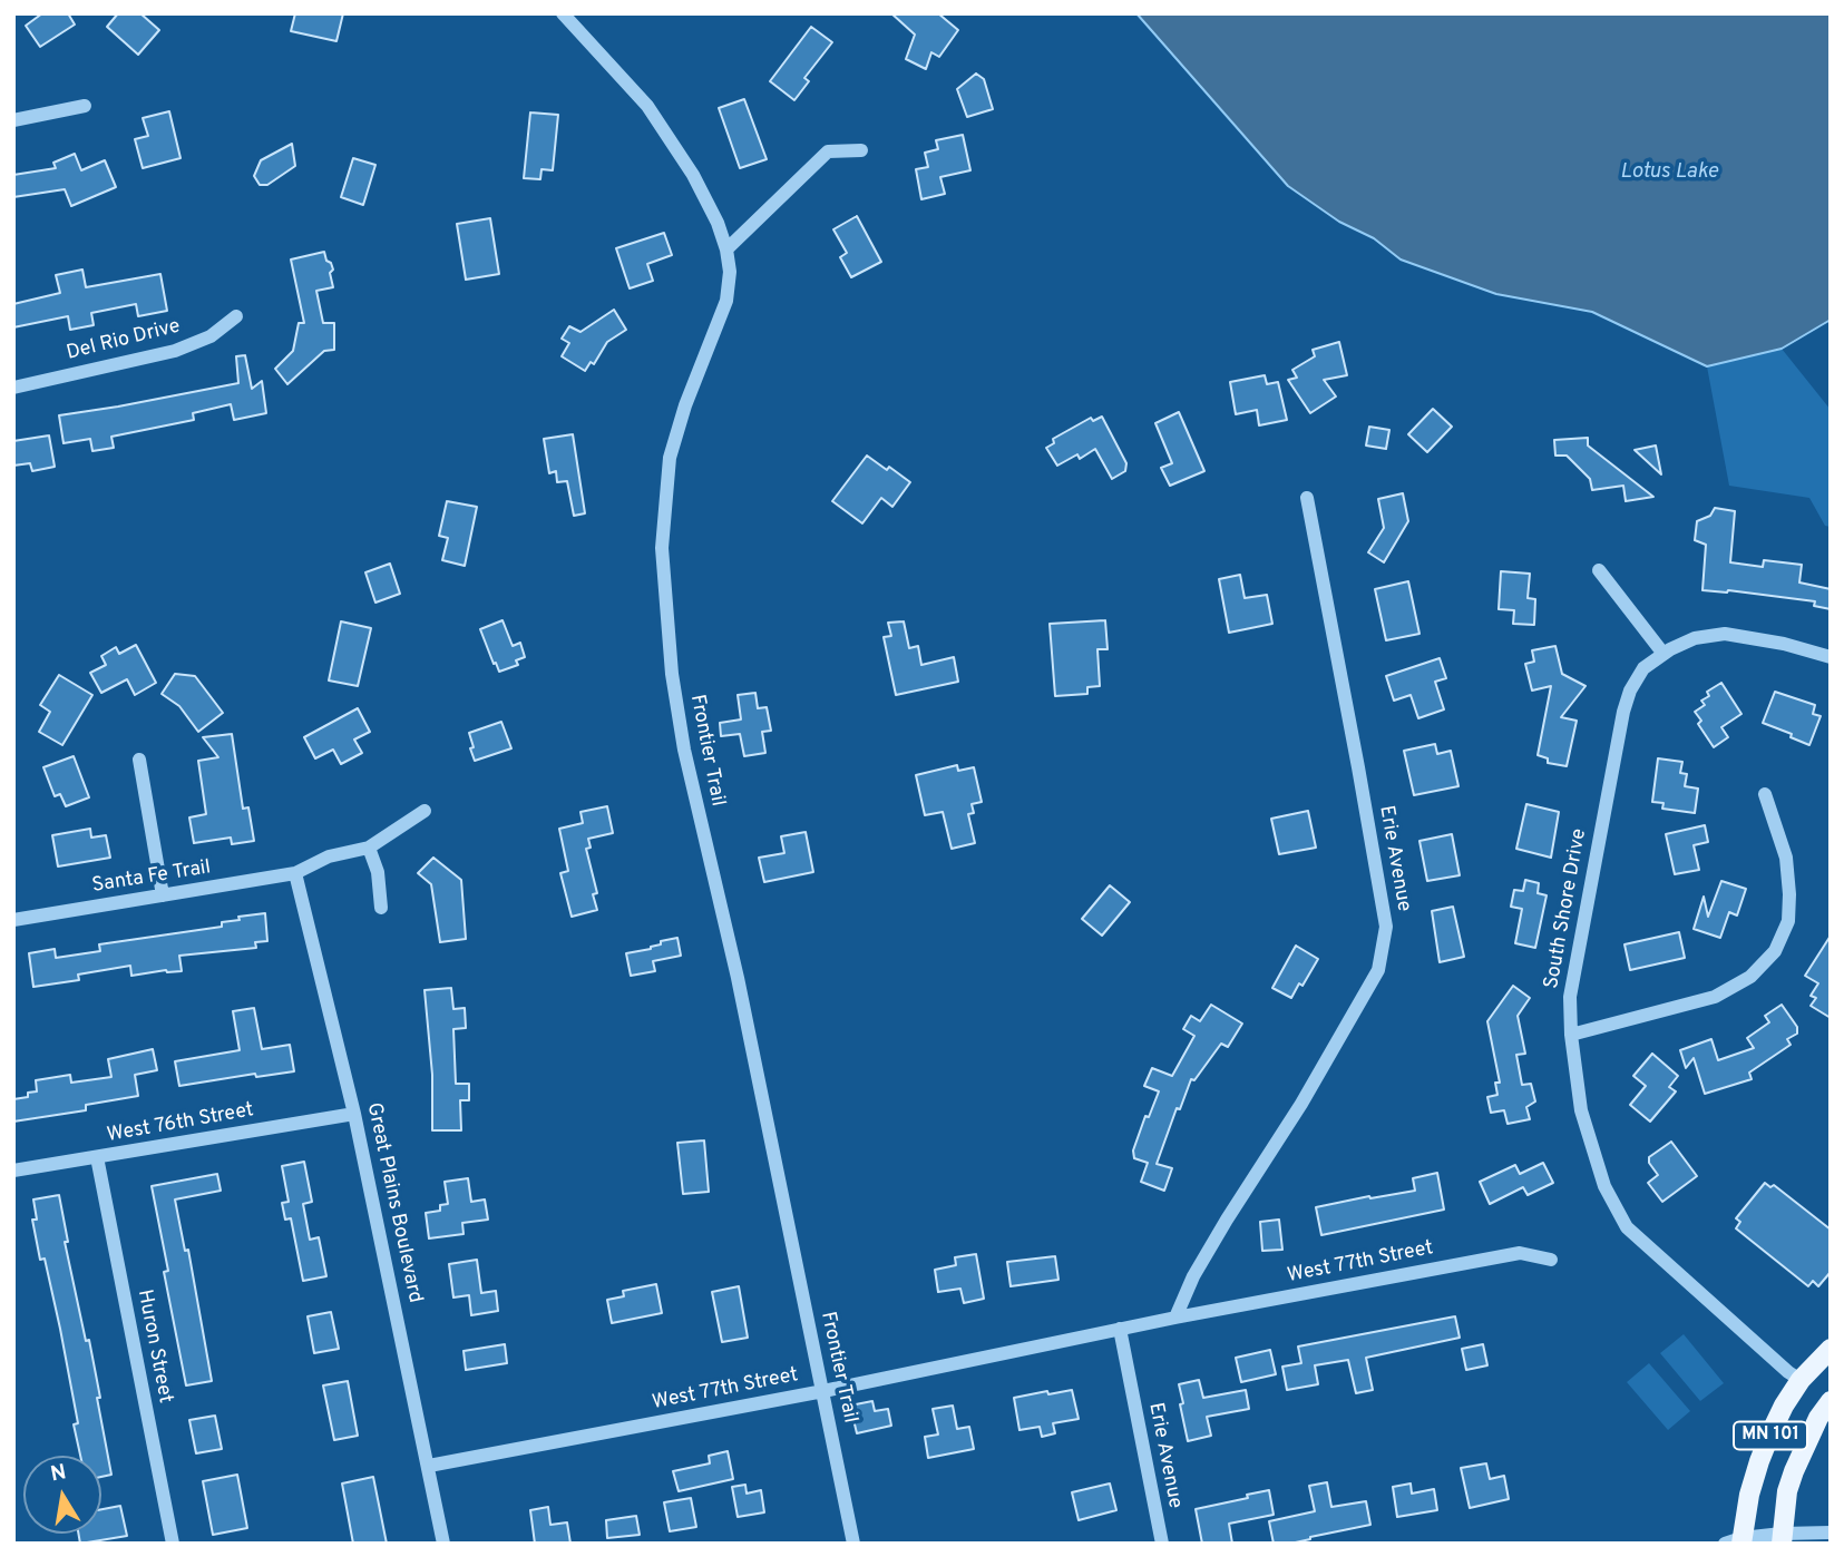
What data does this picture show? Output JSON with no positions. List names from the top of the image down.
{
  "streets": {
    "main road": ["MN 101"],
    "street": [
      "Del Rio Drive",
      "Frontier Trail",
      "Erie Avenue",
      "Santa Fe Trail",
      "South Shore Drive",
      "West 76th Street",
      "Great Plains Boulevard",
      "West 77th Street",
      "Huron Street"
    ]
  },
  "crossings": [
    ["Frontier Trail", "West 77th Street"],
    ["Erie Avenue", "West 77th Street"],
    ["Santa Fe Trail", "Great Plains Boulevard"],
    ["South Shore Drive", "MN 101"],
    ["West 76th Street", "Great Plains Boulevard"],
    ["West 76th Street", "Huron Street"],
    ["Great Plains Boulevard", "West 77th Street"]
  ],
  "water": ["Lotus Lake"],
  "north": "top"
}
